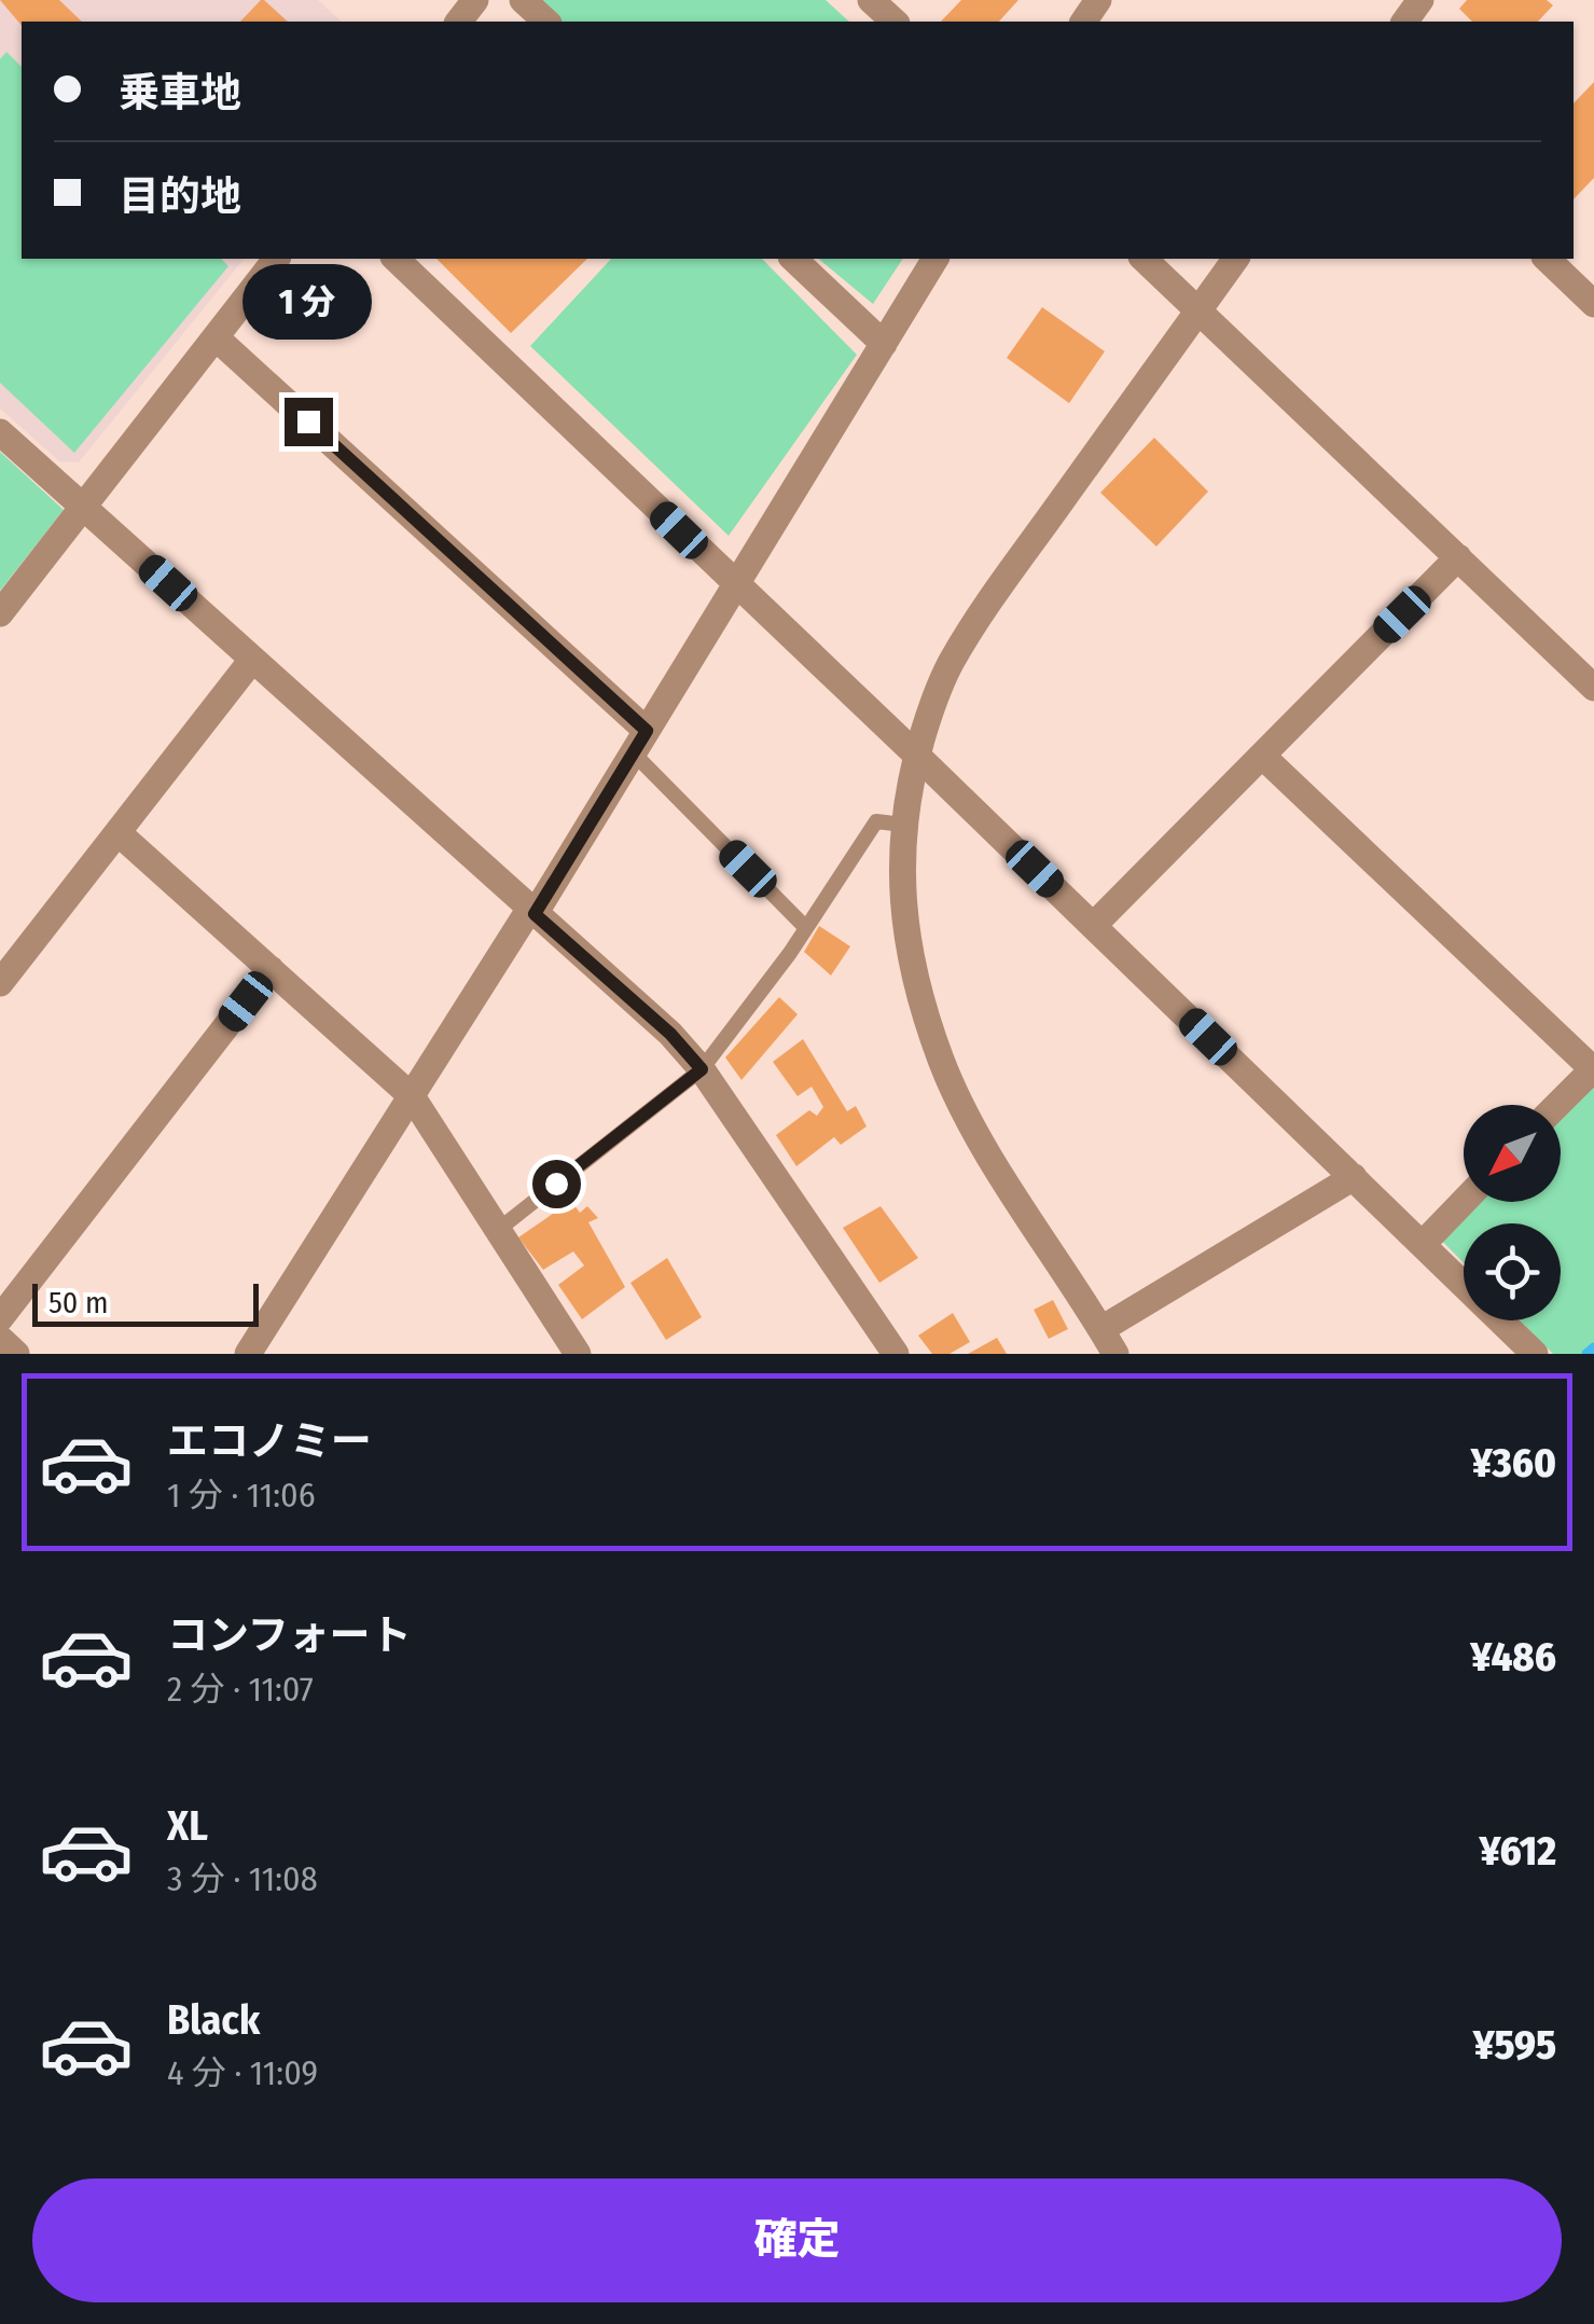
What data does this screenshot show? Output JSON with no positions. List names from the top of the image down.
{
  "scale_bar": "50 m",
  "north": "bottom left",
  "page": {
    "banner": ["乗車地", "目的地"],
    "bubble": "1 分",
    "scale": "50 m",
    "list": [
      {
        "name": "エコノミー",
        "note": "1 分 · 11:06",
        "value": "¥360"
      },
      {
        "name": "コンフォート",
        "note": "2 分 · 11:07",
        "value": "¥486"
      },
      {
        "name": "XL",
        "note": "3 分 · 11:08",
        "value": "¥612"
      },
      {
        "name": "Black",
        "note": "4 分 · 11:09",
        "value": "¥595"
      }
    ],
    "buttons": "確定"
  }
}
